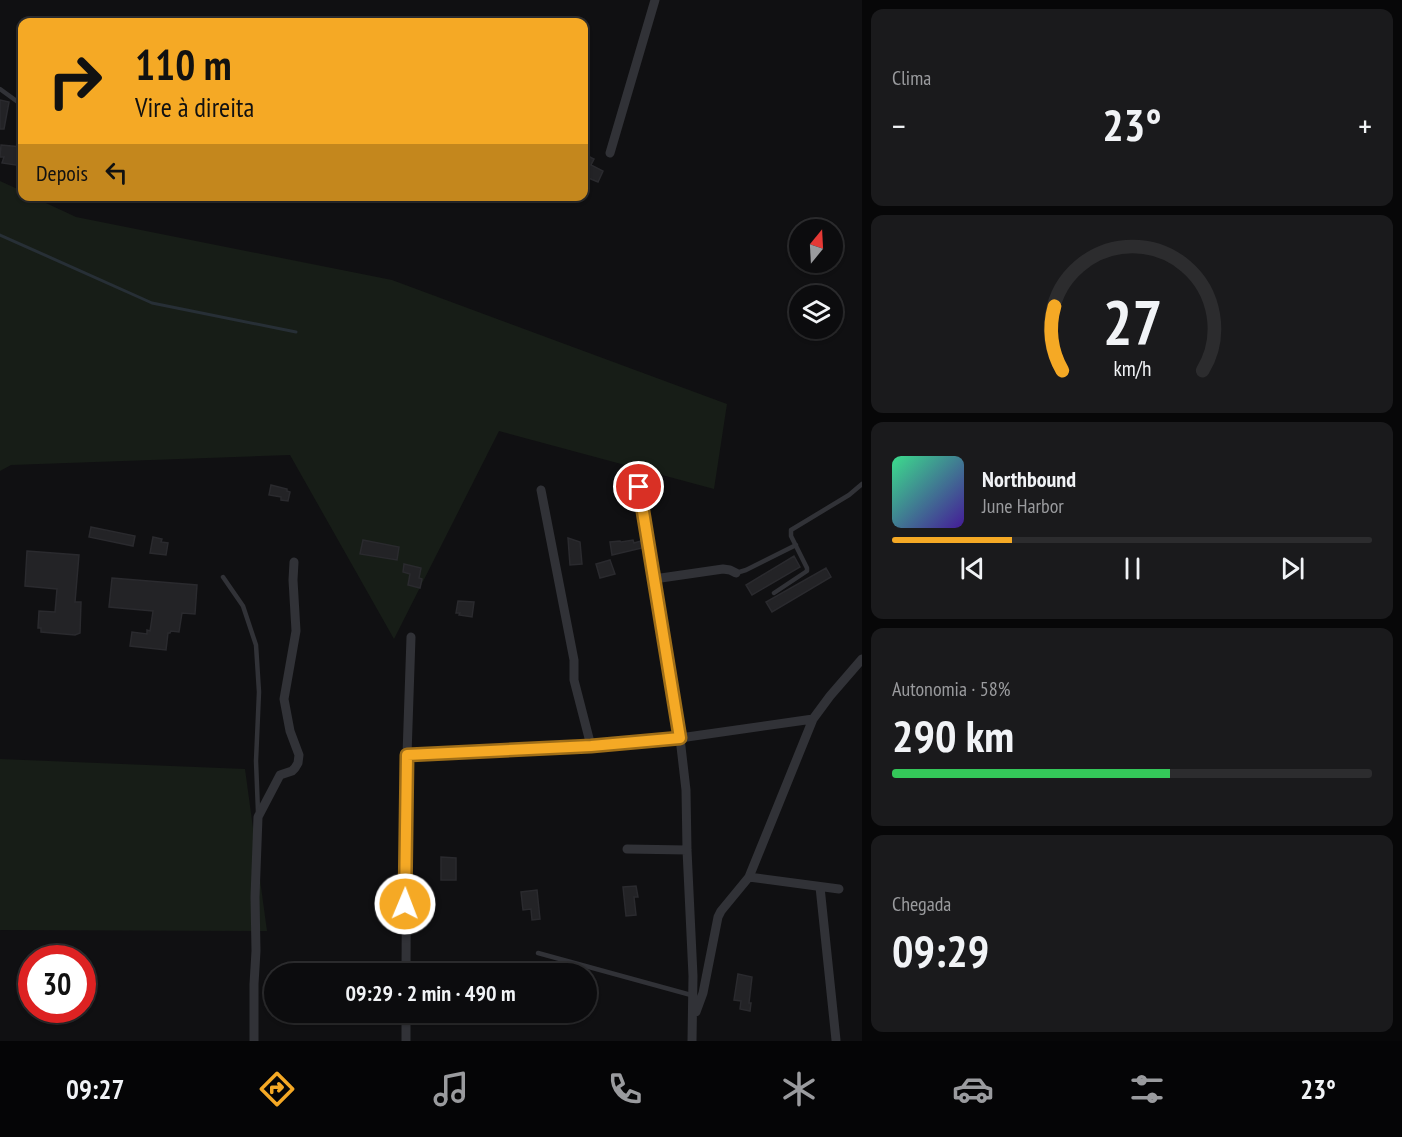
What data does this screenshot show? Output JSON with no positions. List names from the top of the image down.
{
  "north": "top",
  "page": {
    "tile": [
      "Clima",
      ["Autonomia · 58%", "290 km"],
      ["Chegada", "09:29"]
    ],
    "turn": ["110 m", "Vire à direita"],
    "heat": ["−", "23°", "+"],
    "then": "Depois",
    "song": ["Northbound", "June Harbor"],
    "limit": "30",
    "trip": "09:29 · 2 min · 490 m",
    "tabs": ["09:27", "23°"],
    "gauge": ["27", "km/h"]
  }
}
